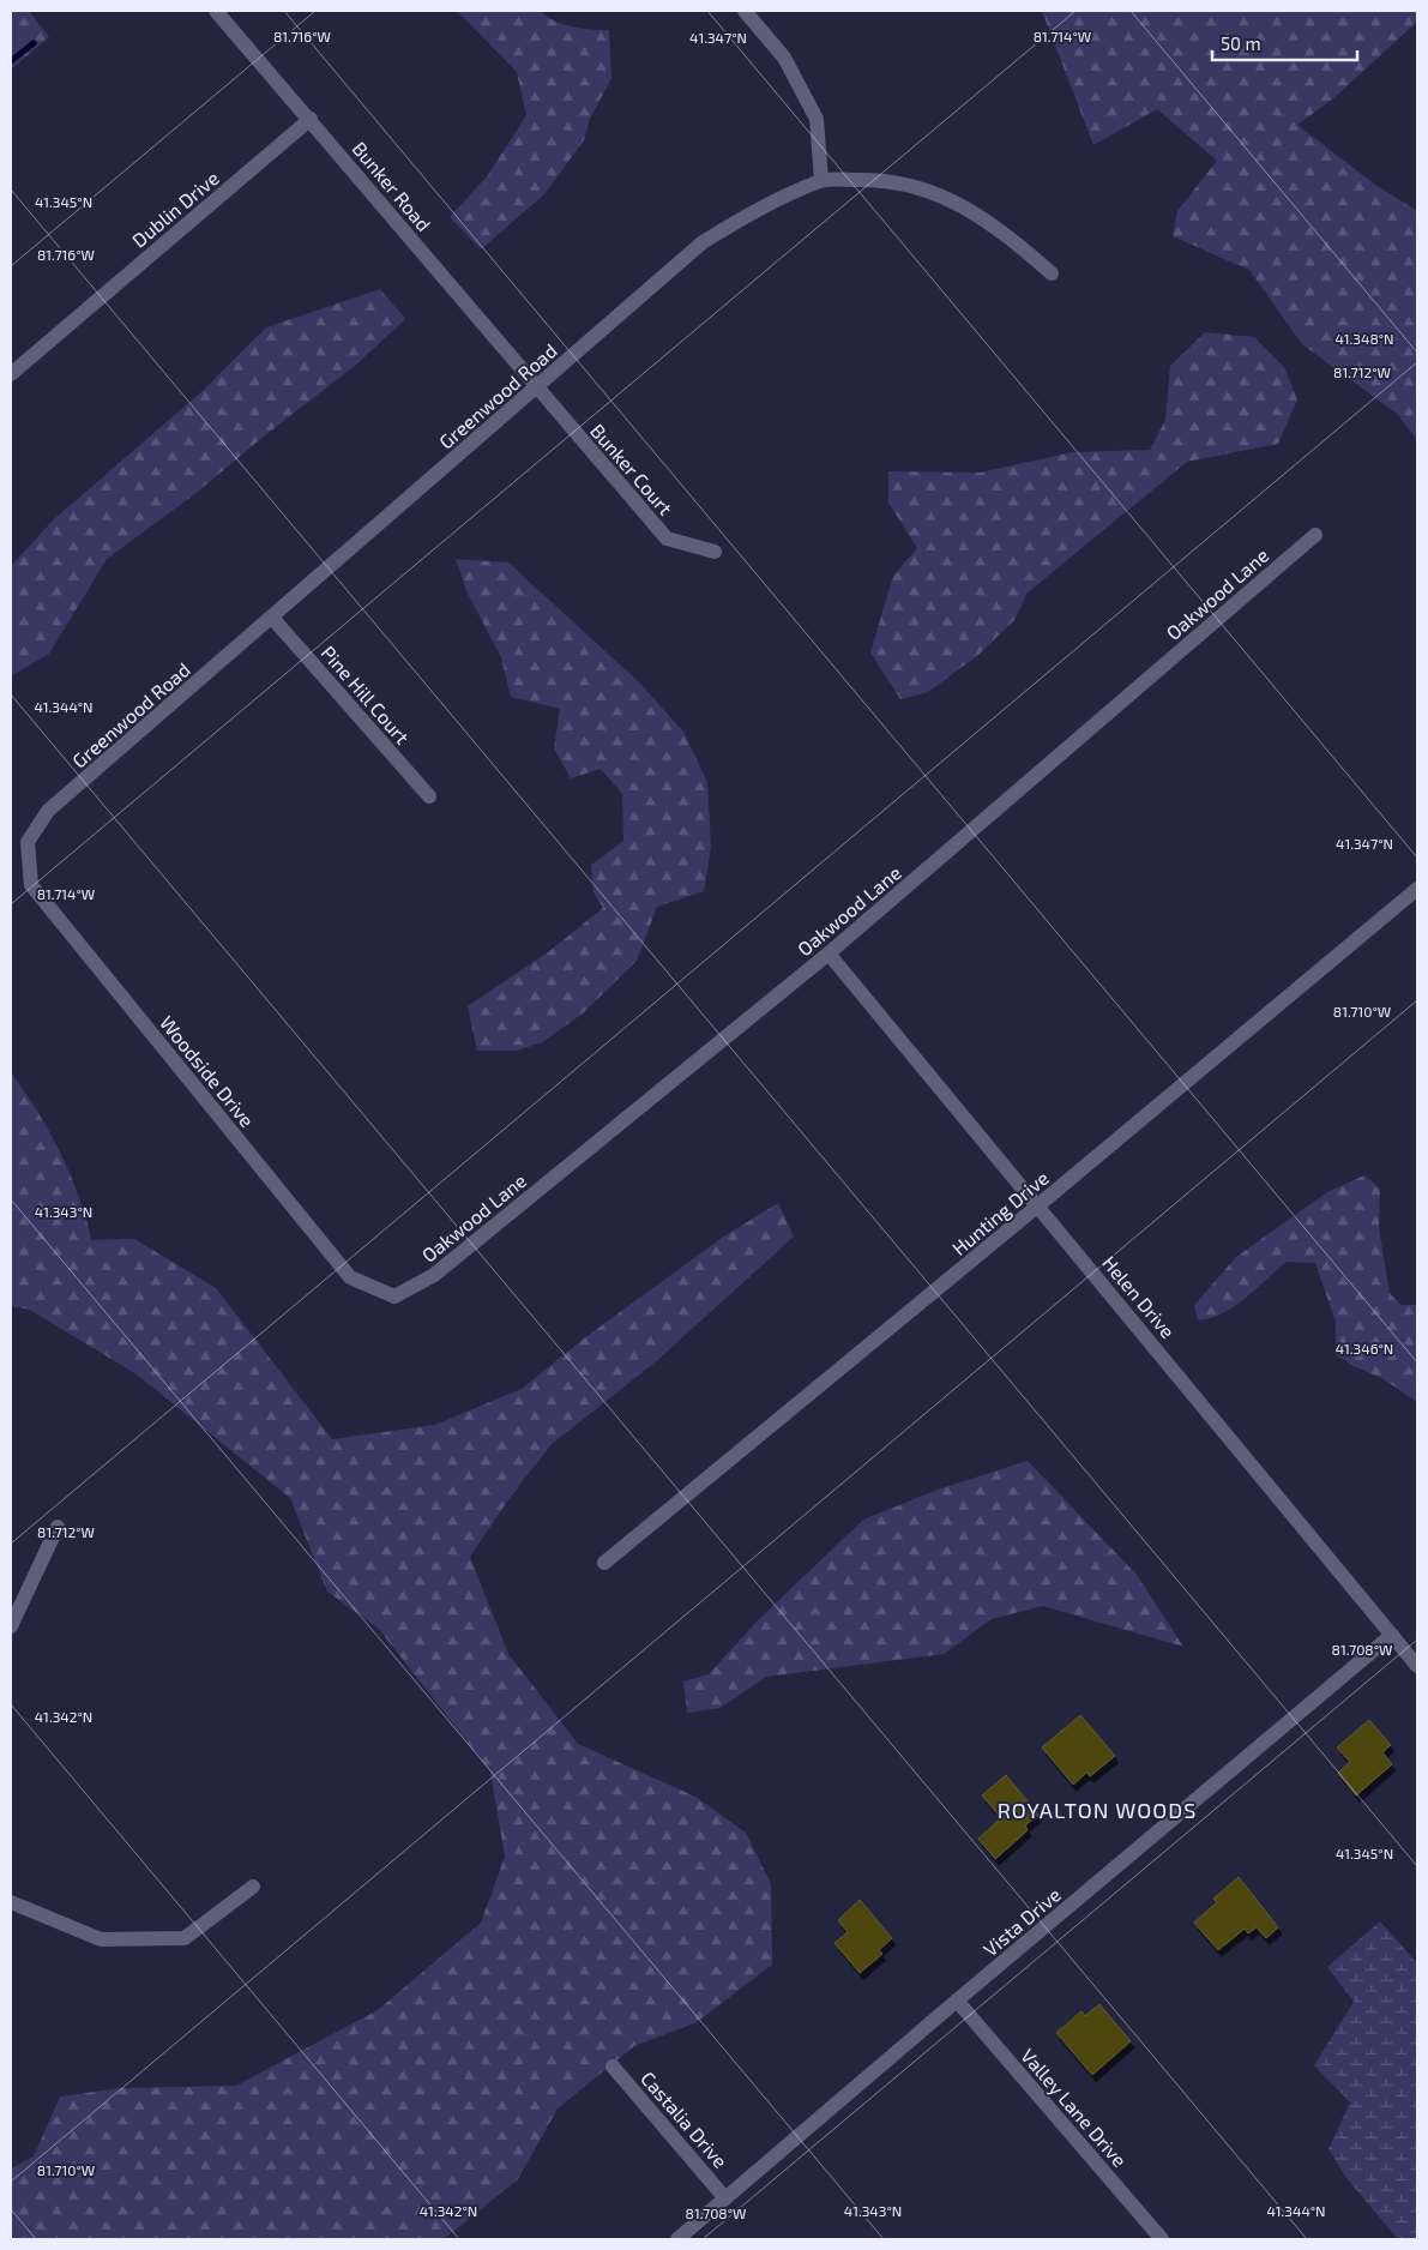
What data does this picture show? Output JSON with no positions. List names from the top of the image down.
{
  "streets": {
    "street": [
      "Bunker Road",
      "Dublin Drive",
      "Greenwood Road",
      "Bunker Court",
      "Oakwood Lane",
      "Pine Hill Court",
      "Woodside Drive",
      "Hunting Drive",
      "Helen Drive",
      "Vista Drive",
      "Valley Lane Drive",
      "Castalia Drive"
    ]
  },
  "crossings": [
    ["Bunker Road", "Dublin Drive"],
    ["Bunker Road", "Greenwood Road"],
    ["Bunker Road", "Bunker Court"],
    ["Greenwood Road", "Bunker Court"],
    ["Greenwood Road", "Pine Hill Court"],
    ["Greenwood Road", "Woodside Drive"],
    ["Oakwood Lane", "Woodside Drive"],
    ["Oakwood Lane", "Helen Drive"],
    ["Hunting Drive", "Helen Drive"],
    ["Helen Drive", "Vista Drive"],
    ["Vista Drive", "Valley Lane Drive"],
    ["Vista Drive", "Castalia Drive"]
  ],
  "districts": ["ROYALTON WOODS"],
  "scale_bar": "50 m",
  "coordinates": [
    "81.716°W",
    "81.714°W",
    "41.347°N",
    "41.345°N",
    "41.348°N",
    "81.712°W",
    "41.344°N",
    "81.710°W",
    "41.343°N",
    "41.346°N",
    "81.708°W",
    "41.342°N"
  ]
}
